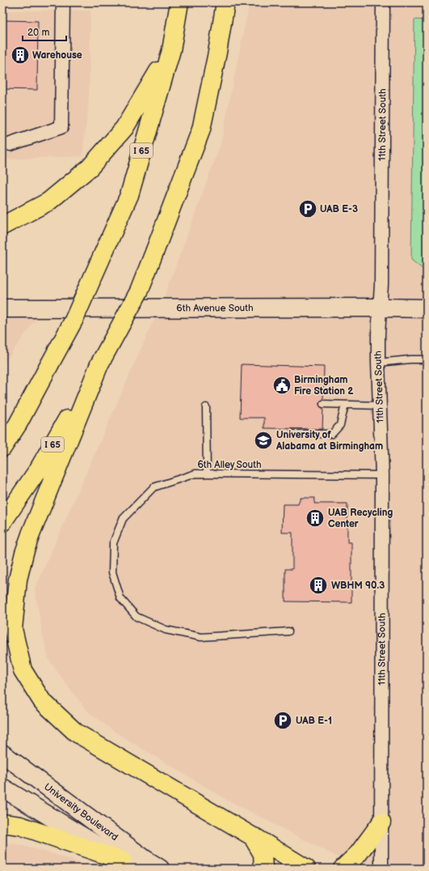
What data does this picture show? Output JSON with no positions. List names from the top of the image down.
{
  "streets": {
    "highway": ["I 65"],
    "main road": ["6th Avenue South", "University Boulevard"],
    "street": ["11th Street South"],
    "lane": ["6th Alley South"]
  },
  "crossings": [
    ["11th Street South", "6th Avenue South"],
    ["11th Street South", "6th Alley South"]
  ],
  "places": {
    "building": ["Warehouse", "UAB Recycling Center", "WBHM 90.3"],
    "parking": ["UAB E-3", "UAB E-1"],
    "public building": ["Birmingham Fire Station 2"],
    "school or university": ["University of Alabama at Birmingham"]
  },
  "scale_bar": "20 m"
}
